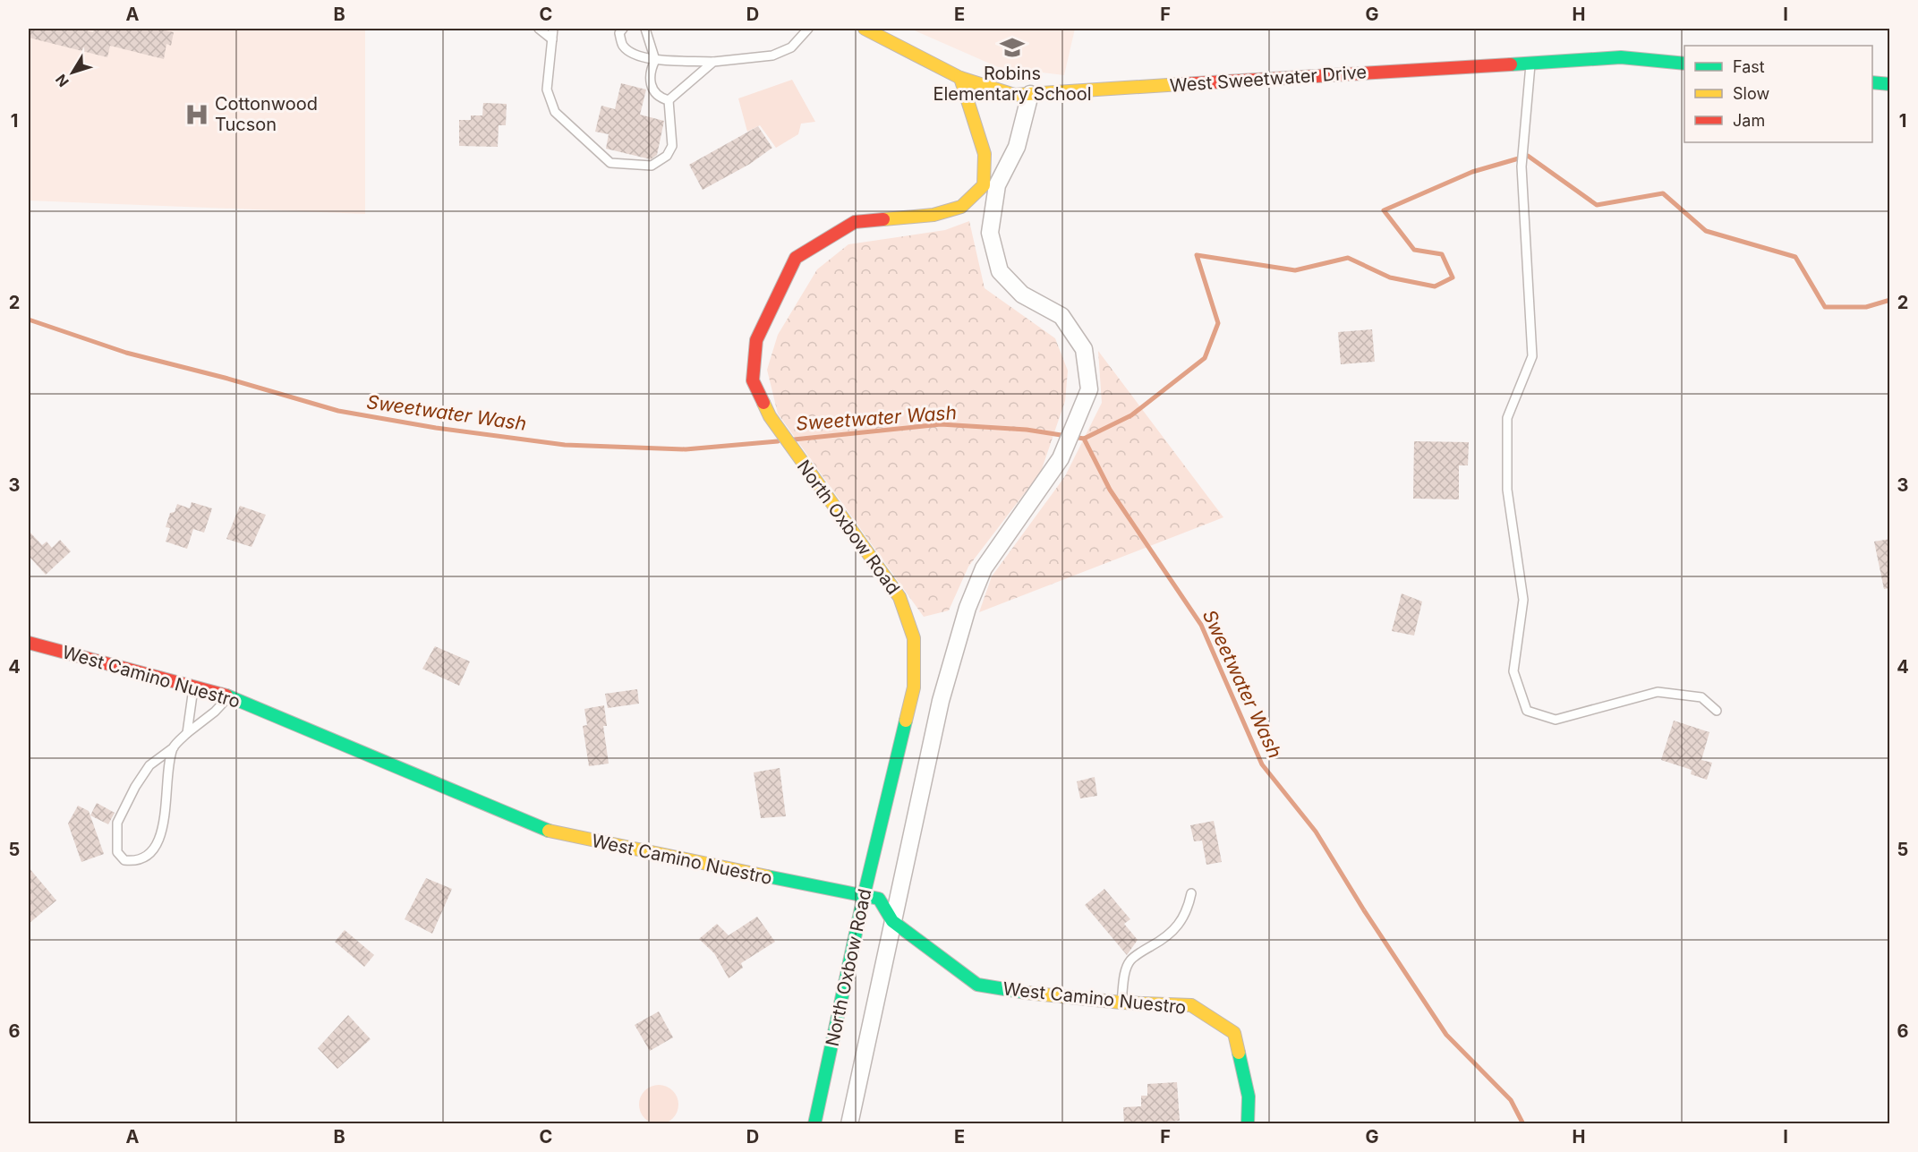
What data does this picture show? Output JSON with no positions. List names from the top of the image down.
{
  "streets": {
    "street": ["West Sweetwater Drive", "North Oxbow Road", "West Camino Nuestro"]
  },
  "crossings": [
    ["West Sweetwater Drive", "North Oxbow Road"],
    ["North Oxbow Road", "West Camino Nuestro"]
  ],
  "water": ["Sweetwater Wash"],
  "places": {
    "school or university": ["Robins Elementary School"],
    "hospital": ["Cottonwood Tucson"]
  },
  "legend": ["Fast", "Slow", "Jam"],
  "north": "bottom left",
  "grid": {
    "columns": [
      "A",
      "B",
      "C",
      "D",
      "E",
      "F",
      "G",
      "H",
      "I"
    ],
    "rows": [
      "1",
      "2",
      "3",
      "4",
      "5",
      "6"
    ]
  }
}
